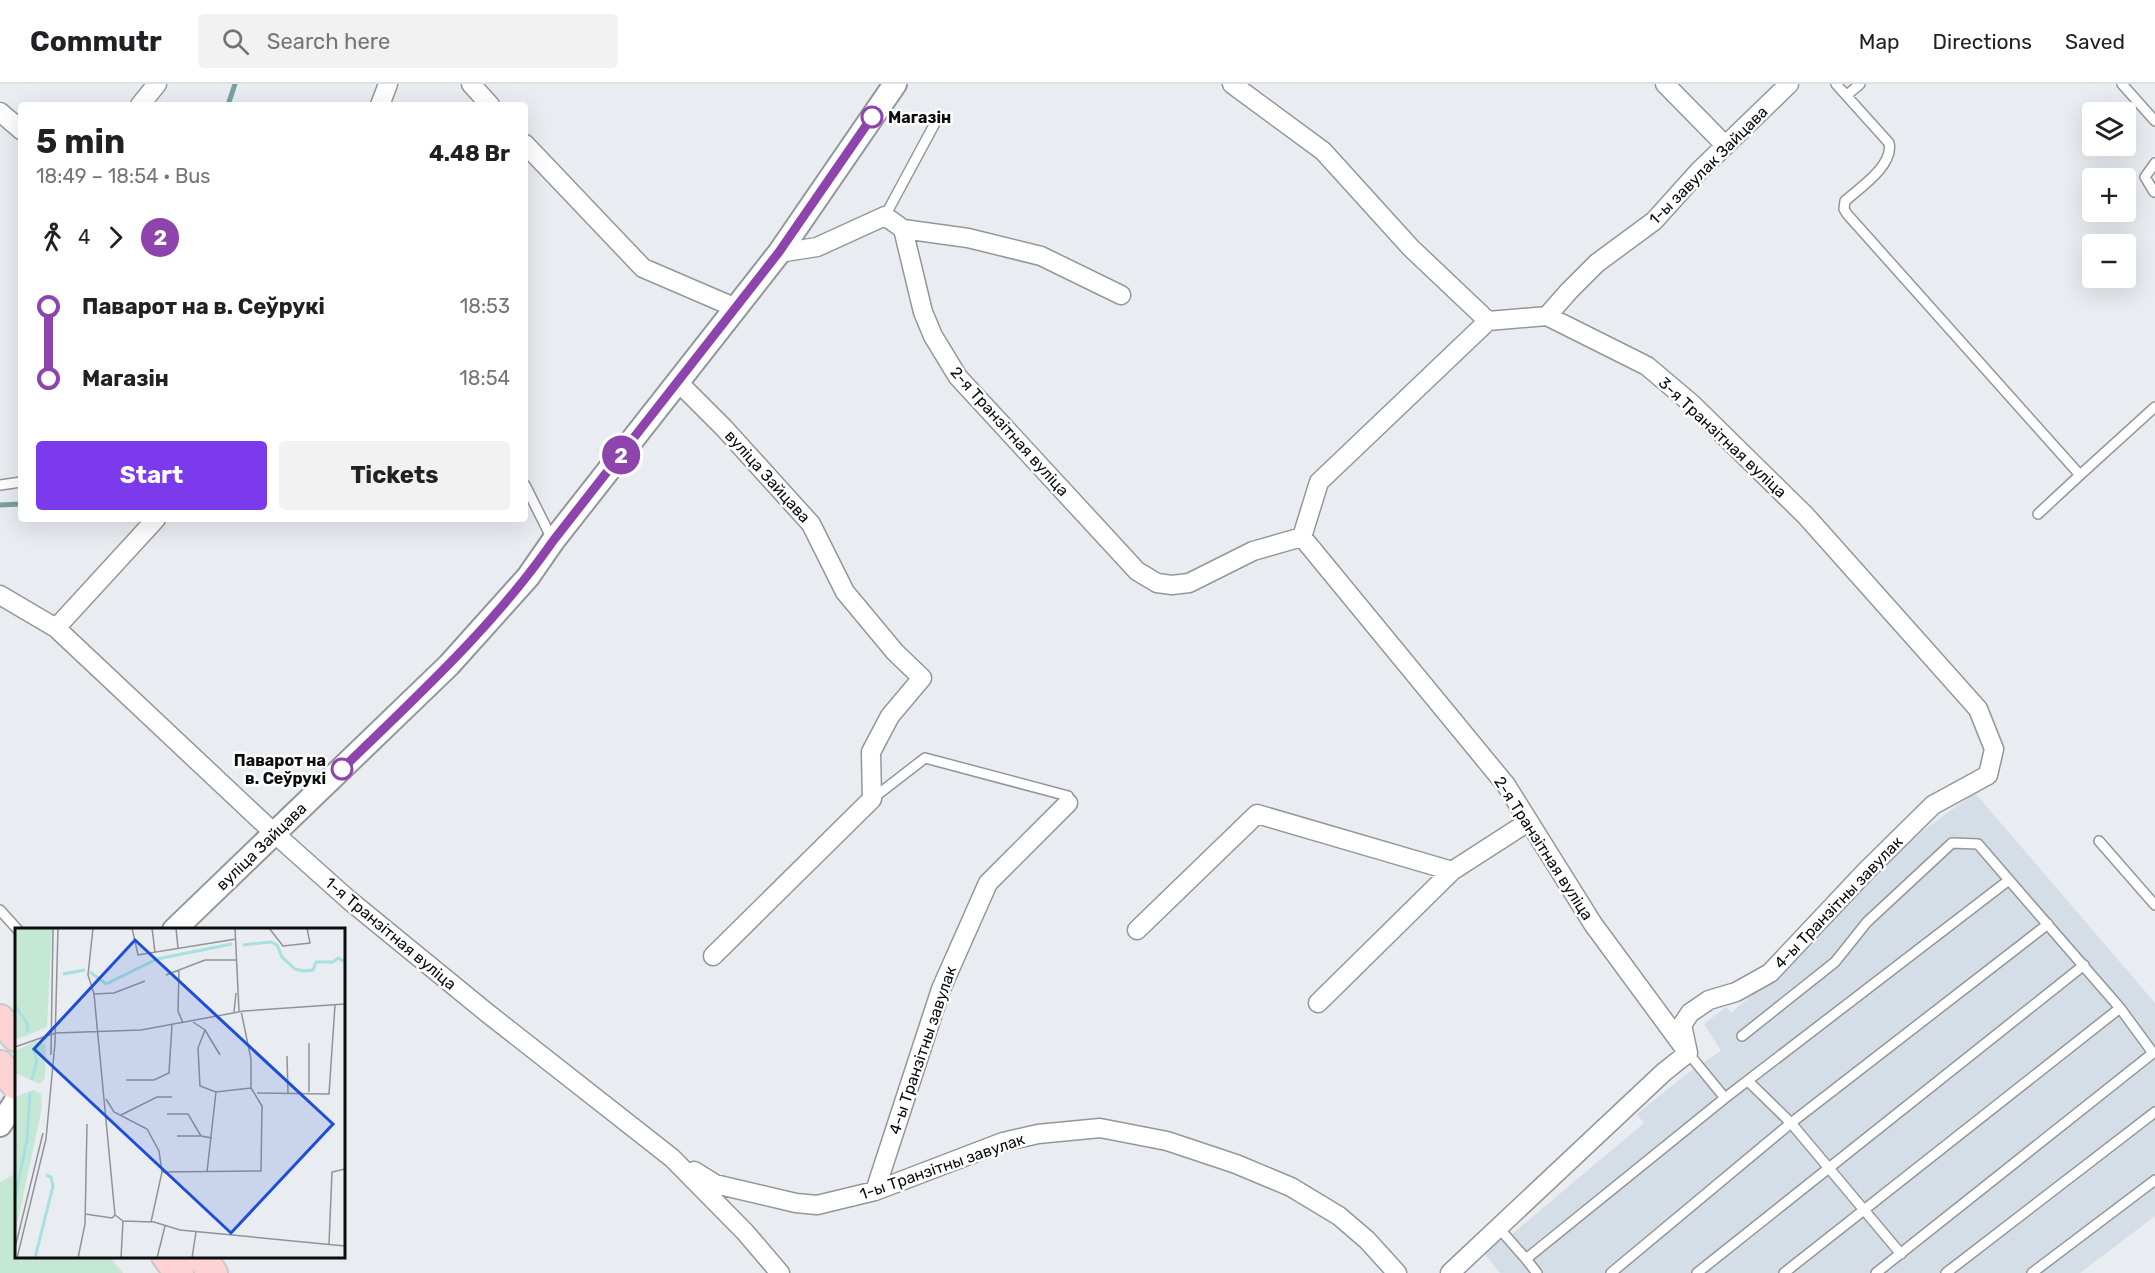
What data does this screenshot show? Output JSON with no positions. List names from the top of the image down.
{
  "streets": {
    "street": [
      "1-ы завулак Зайцава",
      "2-я Транзітная вуліца",
      "3-я Транзітная вуліца",
      "вуліца Зайцава",
      "4-ы Транзітны завулак",
      "1-я Транзітная вуліца",
      "1-ы Транзітны завулак"
    ]
  },
  "crossings": [
    ["1-ы завулак Зайцава", "3-я Транзітная вуліца"],
    ["2-я Транзітная вуліца", "4-ы Транзітны завулак"],
    ["3-я Транзітная вуліца", "4-ы Транзітны завулак"],
    ["вуліца Зайцава", "1-я Транзітная вуліца"],
    ["4-ы Транзітны завулак", "1-ы Транзітны завулак"],
    ["1-я Транзітная вуліца", "1-ы Транзітны завулак"]
  ],
  "places": ["Магазін", "Паварот на в. Сеўрукі"],
  "lines": ["bus line 2"],
  "page": {
    "header": "Commutr",
    "search": "Search here",
    "nav": ["Map", "Directions", "Saved"],
    "on_map": "2",
    "map_buttons": ["+", "−"],
    "heading": ["5 min", "18:49 – 18:54 · Bus", "4.48 Br"],
    "legs": ["4", "2"],
    "list": [
      {
        "name": "Паварот на в. Сеўрукі",
        "value": "18:53"
      },
      {
        "name": "Магазін",
        "value": "18:54"
      }
    ],
    "buttons": ["Start", "Tickets"]
  }
}
